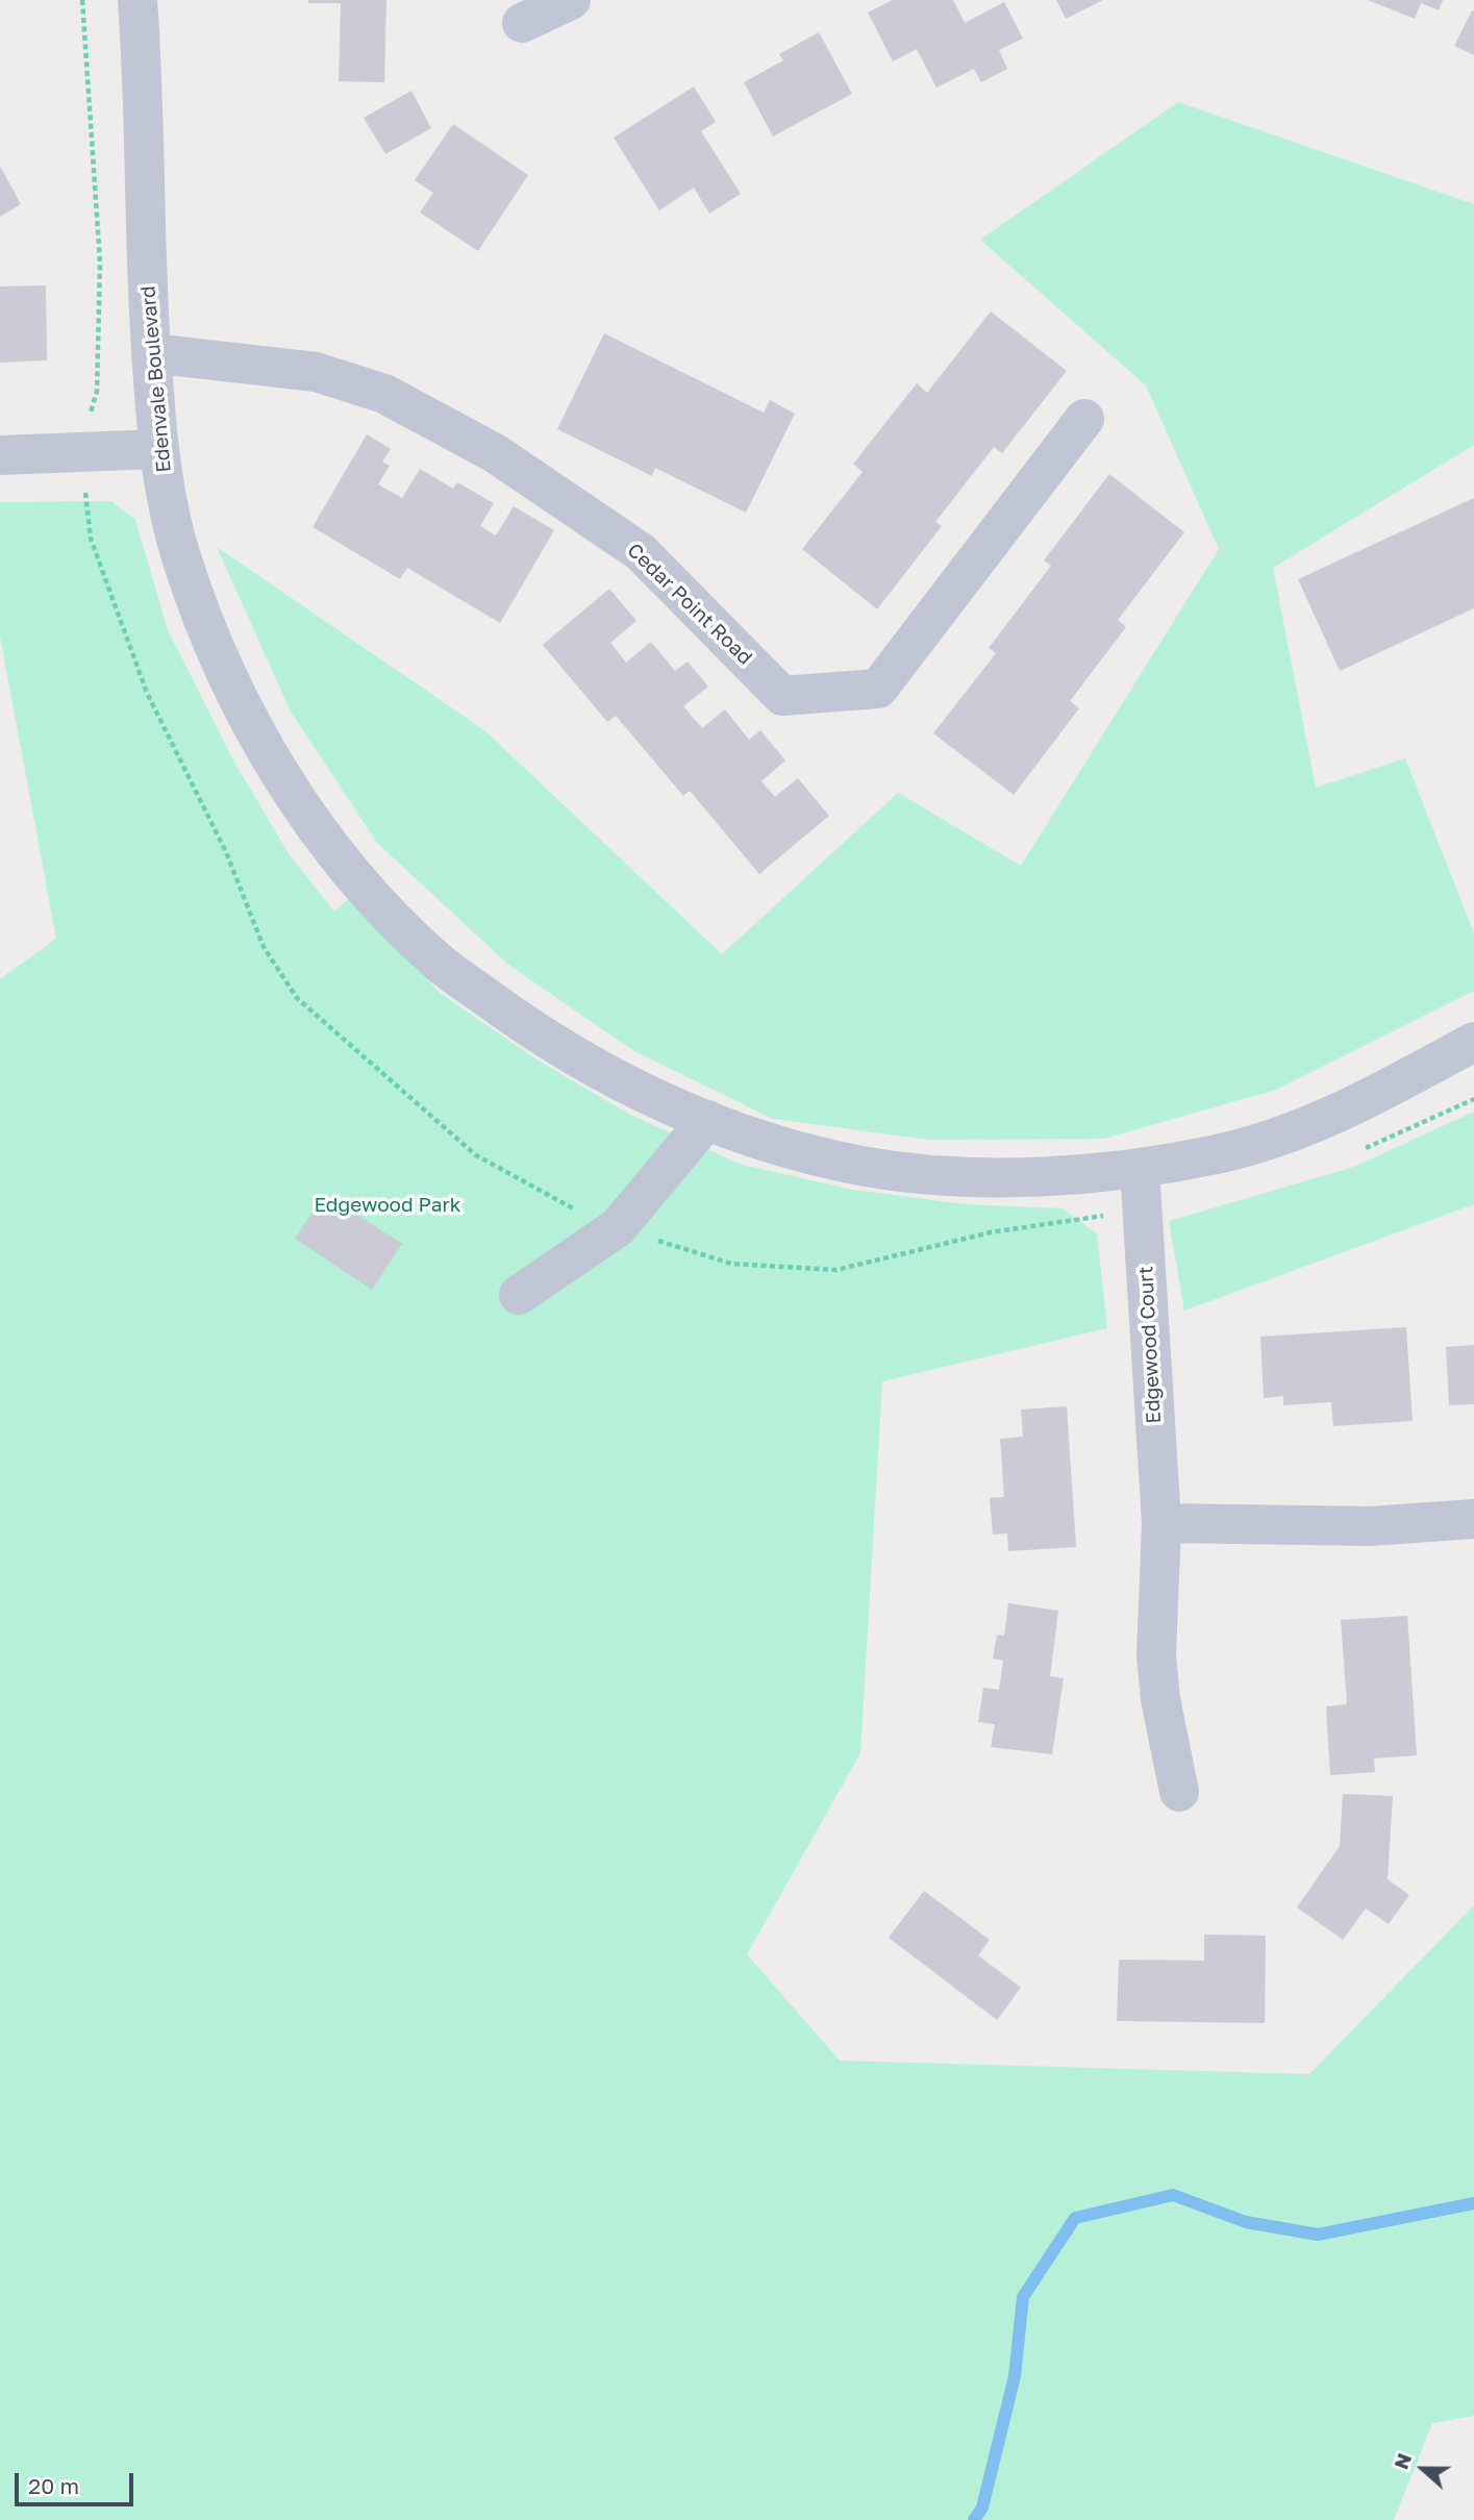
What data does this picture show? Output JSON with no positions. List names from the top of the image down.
{
  "streets": {
    "street": ["Edenvale Boulevard", "Cedar Point Road", "Edgewood Court"]
  },
  "crossings": [
    ["Edenvale Boulevard", "Cedar Point Road"],
    ["Edenvale Boulevard", "Edgewood Court"]
  ],
  "parks": ["Edgewood Park"],
  "scale_bar": "20 m",
  "north": "left"
}
